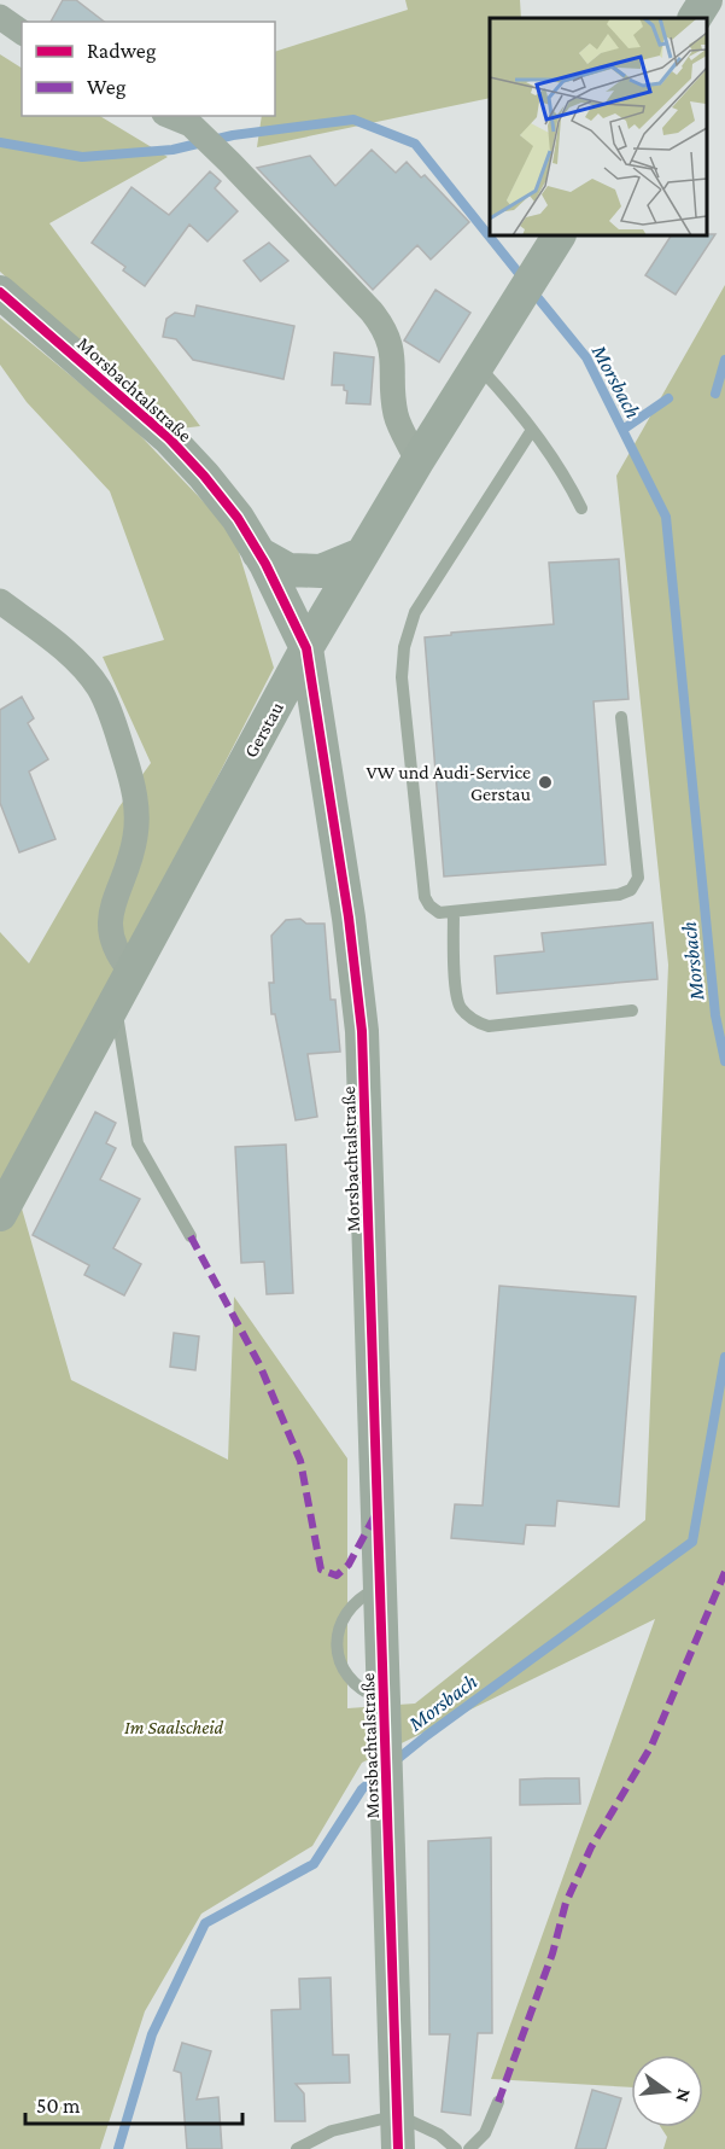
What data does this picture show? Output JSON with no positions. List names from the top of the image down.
{
  "streets": {
    "main road": ["Morsbachtalstraße", "Gerstau"]
  },
  "crossings": [
    ["Morsbachtalstraße", "Gerstau"]
  ],
  "water": ["Morsbach"],
  "parks": ["Im Saalscheid"],
  "places": ["VW und Audi-Service Gerstau"],
  "legend": ["Radweg", "Weg"],
  "scale_bar": "50 m",
  "north": "right"
}
